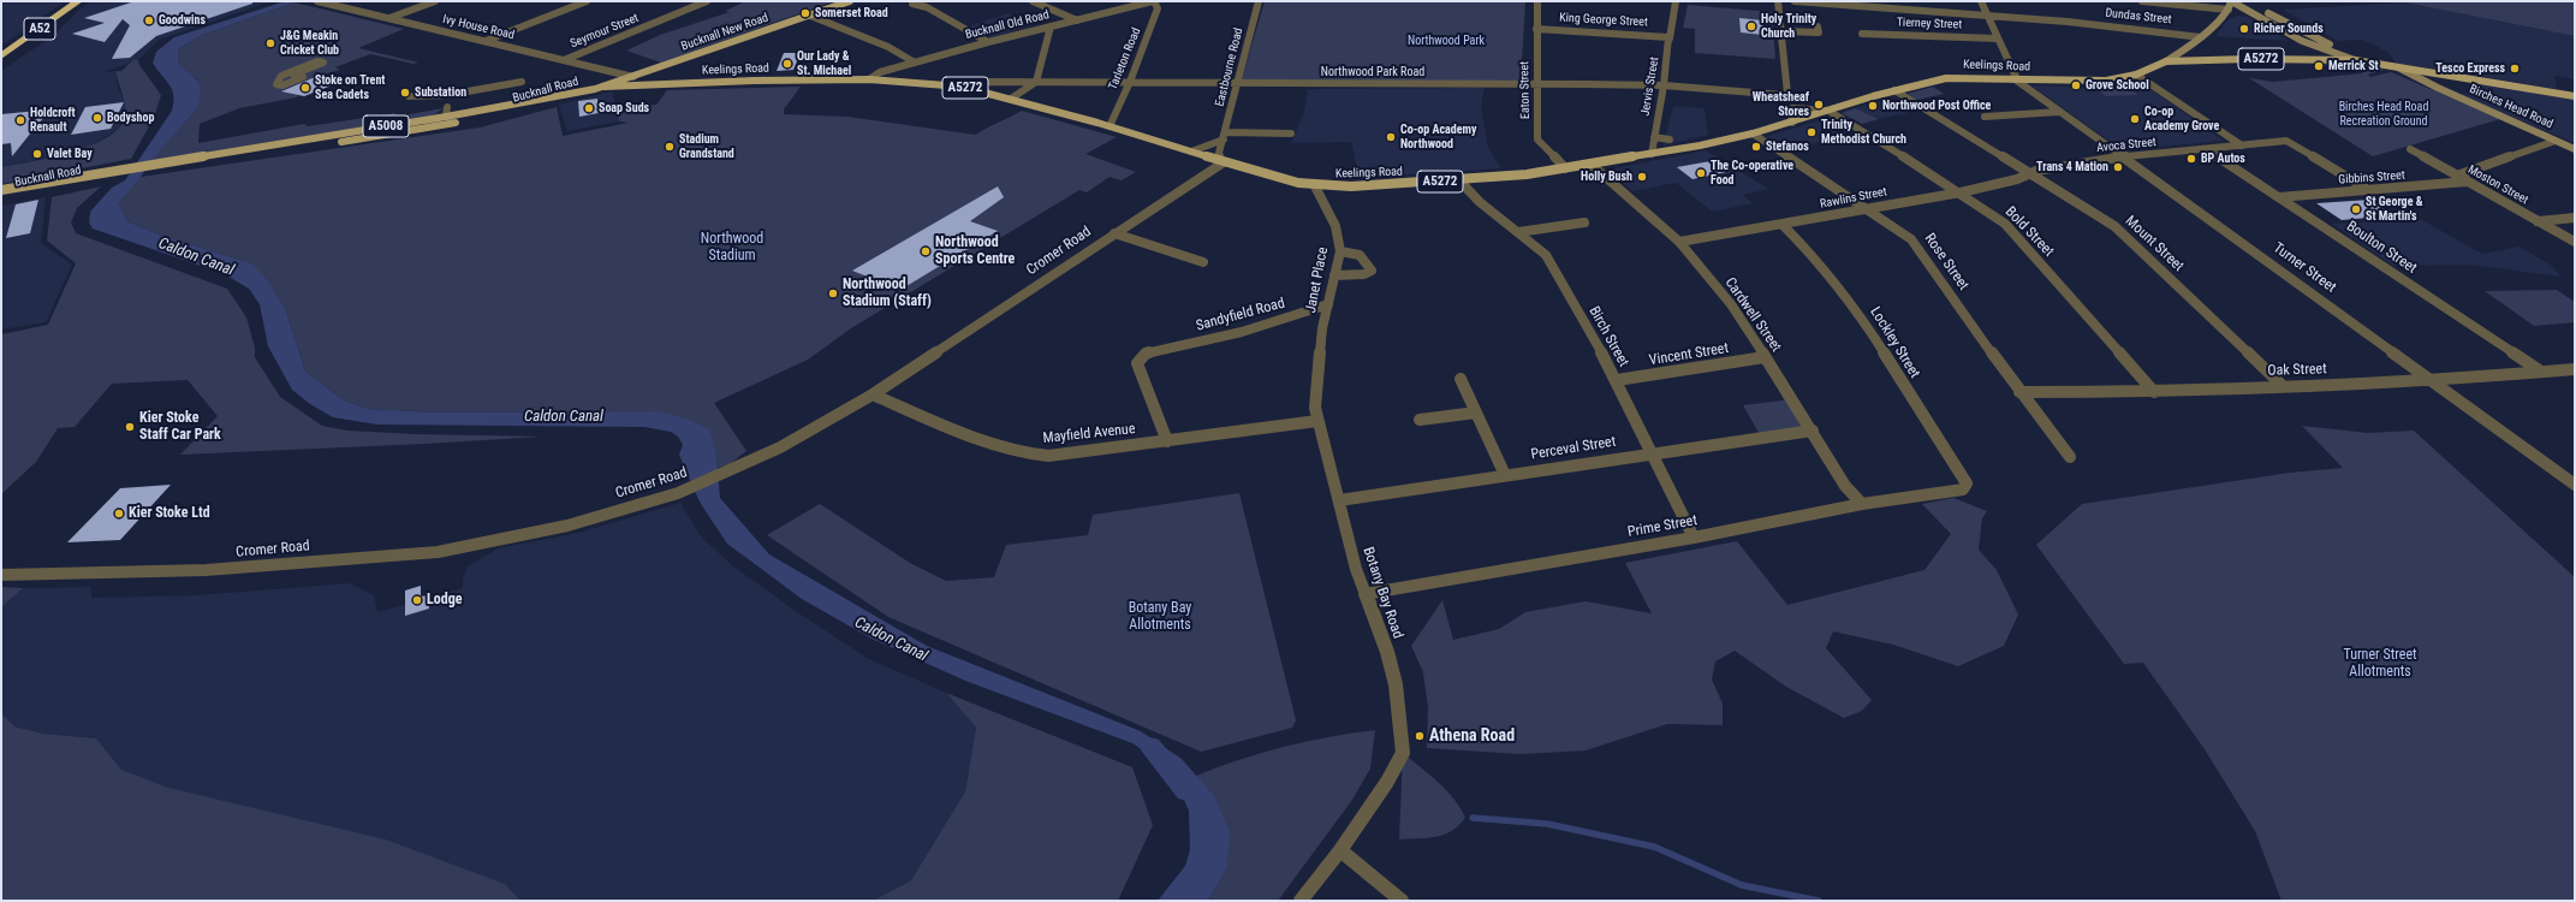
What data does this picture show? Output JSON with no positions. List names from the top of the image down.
{
  "streets": {
    "highway": ["A52"],
    "main road": [
      "Bucknall New Road",
      "A5272",
      "Keelings Road",
      "Bucknall Road",
      "A5008"
    ],
    "street": [
      "Dundas Street",
      "King George Street",
      "Tierney Street",
      "Bucknall Old Road",
      "Ivy House Road",
      "Seymour Street",
      "Tarleton Road",
      "Eastbourne Road",
      "Northwood Park Road",
      "Jervis Street",
      "Eaton Street",
      "Birches Head Road",
      "Avoca Street",
      "Gibbins Street",
      "Moston Street",
      "Rawlins Street",
      "Bold Street",
      "Mount Street",
      "Boulton Street",
      "Cromer Road",
      "Rose Street",
      "Turner Street",
      "Janet Place",
      "Sandyfield Road",
      "Cardwell Street",
      "Birch Street",
      "Lockley Street",
      "Vincent Street",
      "Oak Street",
      "Mayfield Avenue",
      "Perceval Street",
      "Prime Street",
      "Botany Bay Road"
    ]
  },
  "crossings": [
    ["King George Street", "Jervis Street"],
    ["King George Street", "Eaton Street"],
    ["Bucknall Old Road", "Tarleton Road"],
    ["Bucknall Old Road", "Keelings Road"],
    ["Ivy House Road", "Seymour Street"],
    ["Ivy House Road", "Bucknall New Road"],
    ["Ivy House Road", "A5008"],
    ["Bucknall New Road", "A5008"],
    ["Tarleton Road", "Keelings Road"],
    ["Tarleton Road", "Northwood Park Road"],
    ["A5272", "Keelings Road"],
    ["A5272", "Birches Head Road"],
    ["Keelings Road", "Eastbourne Road"],
    ["Keelings Road", "Northwood Park Road"],
    ["Keelings Road", "Jervis Street"],
    ["Keelings Road", "Bucknall Road"],
    ["Keelings Road", "Eaton Street"],
    ["Keelings Road", "A5008"],
    ["Keelings Road", "Bold Street"],
    ["Keelings Road", "Mount Street"],
    ["Keelings Road", "Cromer Road"],
    ["Keelings Road", "Rose Street"],
    ["Keelings Road", "Turner Street"],
    ["Keelings Road", "Janet Place"],
    ["Keelings Road", "Cardwell Street"],
    ["Keelings Road", "Birch Street"],
    ["Eastbourne Road", "Northwood Park Road"],
    ["Eastbourne Road", "Cromer Road"],
    ["Northwood Park Road", "Jervis Street"],
    ["Northwood Park Road", "Eaton Street"],
    ["Bucknall Road", "A5008"],
    ["Avoca Street", "Gibbins Street"],
    ["Avoca Street", "Rawlins Street"],
    ["Avoca Street", "Mount Street"],
    ["Avoca Street", "Boulton Street"],
    ["Avoca Street", "Turner Street"],
    ["Gibbins Street", "Moston Street"],
    ["Gibbins Street", "Boulton Street"],
    ["Rawlins Street", "Bold Street"],
    ["Rawlins Street", "Mount Street"],
    ["Rawlins Street", "Rose Street"],
    ["Rawlins Street", "Cardwell Street"],
    ["Rawlins Street", "Lockley Street"],
    ["Bold Street", "Oak Street"],
    ["Mount Street", "Oak Street"],
    ["Boulton Street", "Oak Street"],
    ["Cromer Road", "Mayfield Avenue"],
    ["Rose Street", "Oak Street"],
    ["Turner Street", "Oak Street"],
    ["Janet Place", "Sandyfield Road"],
    ["Janet Place", "Botany Bay Road"],
    ["Sandyfield Road", "Mayfield Avenue"],
    ["Cardwell Street", "Vincent Street"],
    ["Cardwell Street", "Perceval Street"],
    ["Cardwell Street", "Prime Street"],
    ["Birch Street", "Vincent Street"],
    ["Birch Street", "Perceval Street"],
    ["Birch Street", "Prime Street"],
    ["Lockley Street", "Prime Street"],
    ["Mayfield Avenue", "Botany Bay Road"],
    ["Perceval Street", "Botany Bay Road"],
    ["Prime Street", "Botany Bay Road"]
  ],
  "water": ["Caldon Canal"],
  "parks": [
    "Northwood Park",
    "Birches Head Road Recreation Ground",
    "Northwood Stadium",
    "Botany Bay Allotments",
    "Turner Street Allotments"
  ],
  "places": [
    "Somerset Road",
    "Goodwins",
    "Holy Trinity Church",
    "Richer Sounds",
    "J&G Meakin Cricket Club",
    "Our Lady & St. Michael",
    "Merrick St",
    "Tesco Express",
    "Grove School",
    "Stoke on Trent Sea Cadets",
    "Substation",
    "Wheatsheaf Stores",
    "Northwood Post Office",
    "Soap Suds",
    "Bodyshop",
    "Co-op Academy Grove",
    "Holdcroft Renault",
    "Trinity Methodist Church",
    "Co-op Academy Northwood",
    "Stadium Grandstand",
    "Stefanos",
    "Valet Bay",
    "BP Autos",
    "Trans 4 Mation",
    "The Co-operative Food",
    "Holly Bush",
    "St George & St Martin's",
    "Northwood Sports Centre",
    "Northwood Stadium (Staff)",
    "Kier Stoke Staff Car Park",
    "Kier Stoke Ltd",
    "Lodge",
    "Athena Road"
  ]
}
